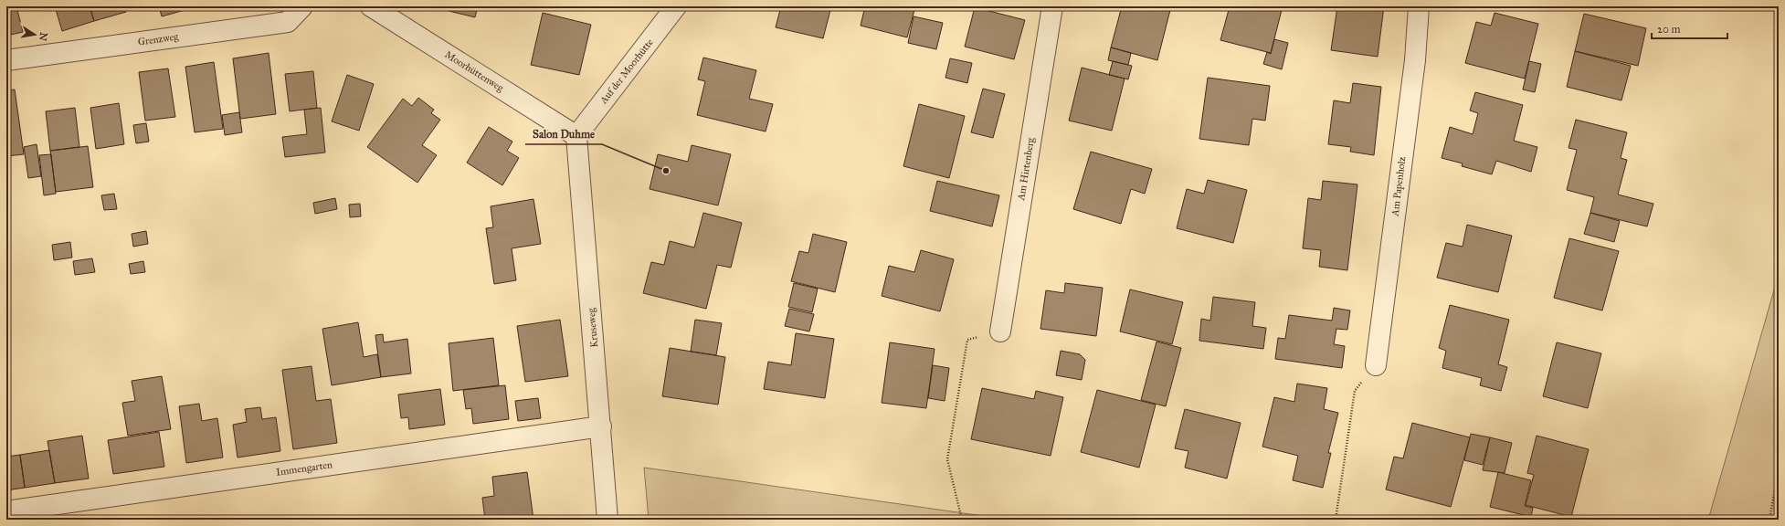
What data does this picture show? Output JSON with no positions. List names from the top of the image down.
{
  "streets": {
    "street": [
      "Grenzweg",
      "Moorhüttenweg",
      "Auf der Moorhütte",
      "Am Hirtenberg",
      "Am Papenholz",
      "Kruseweg",
      "Immengarten"
    ]
  },
  "crossings": [
    ["Moorhüttenweg", "Auf der Moorhütte"],
    ["Moorhüttenweg", "Kruseweg"],
    ["Auf der Moorhütte", "Kruseweg"],
    ["Kruseweg", "Immengarten"]
  ],
  "places": ["Salon Duhme"],
  "scale_bar": "20 m",
  "north": "right"
}
